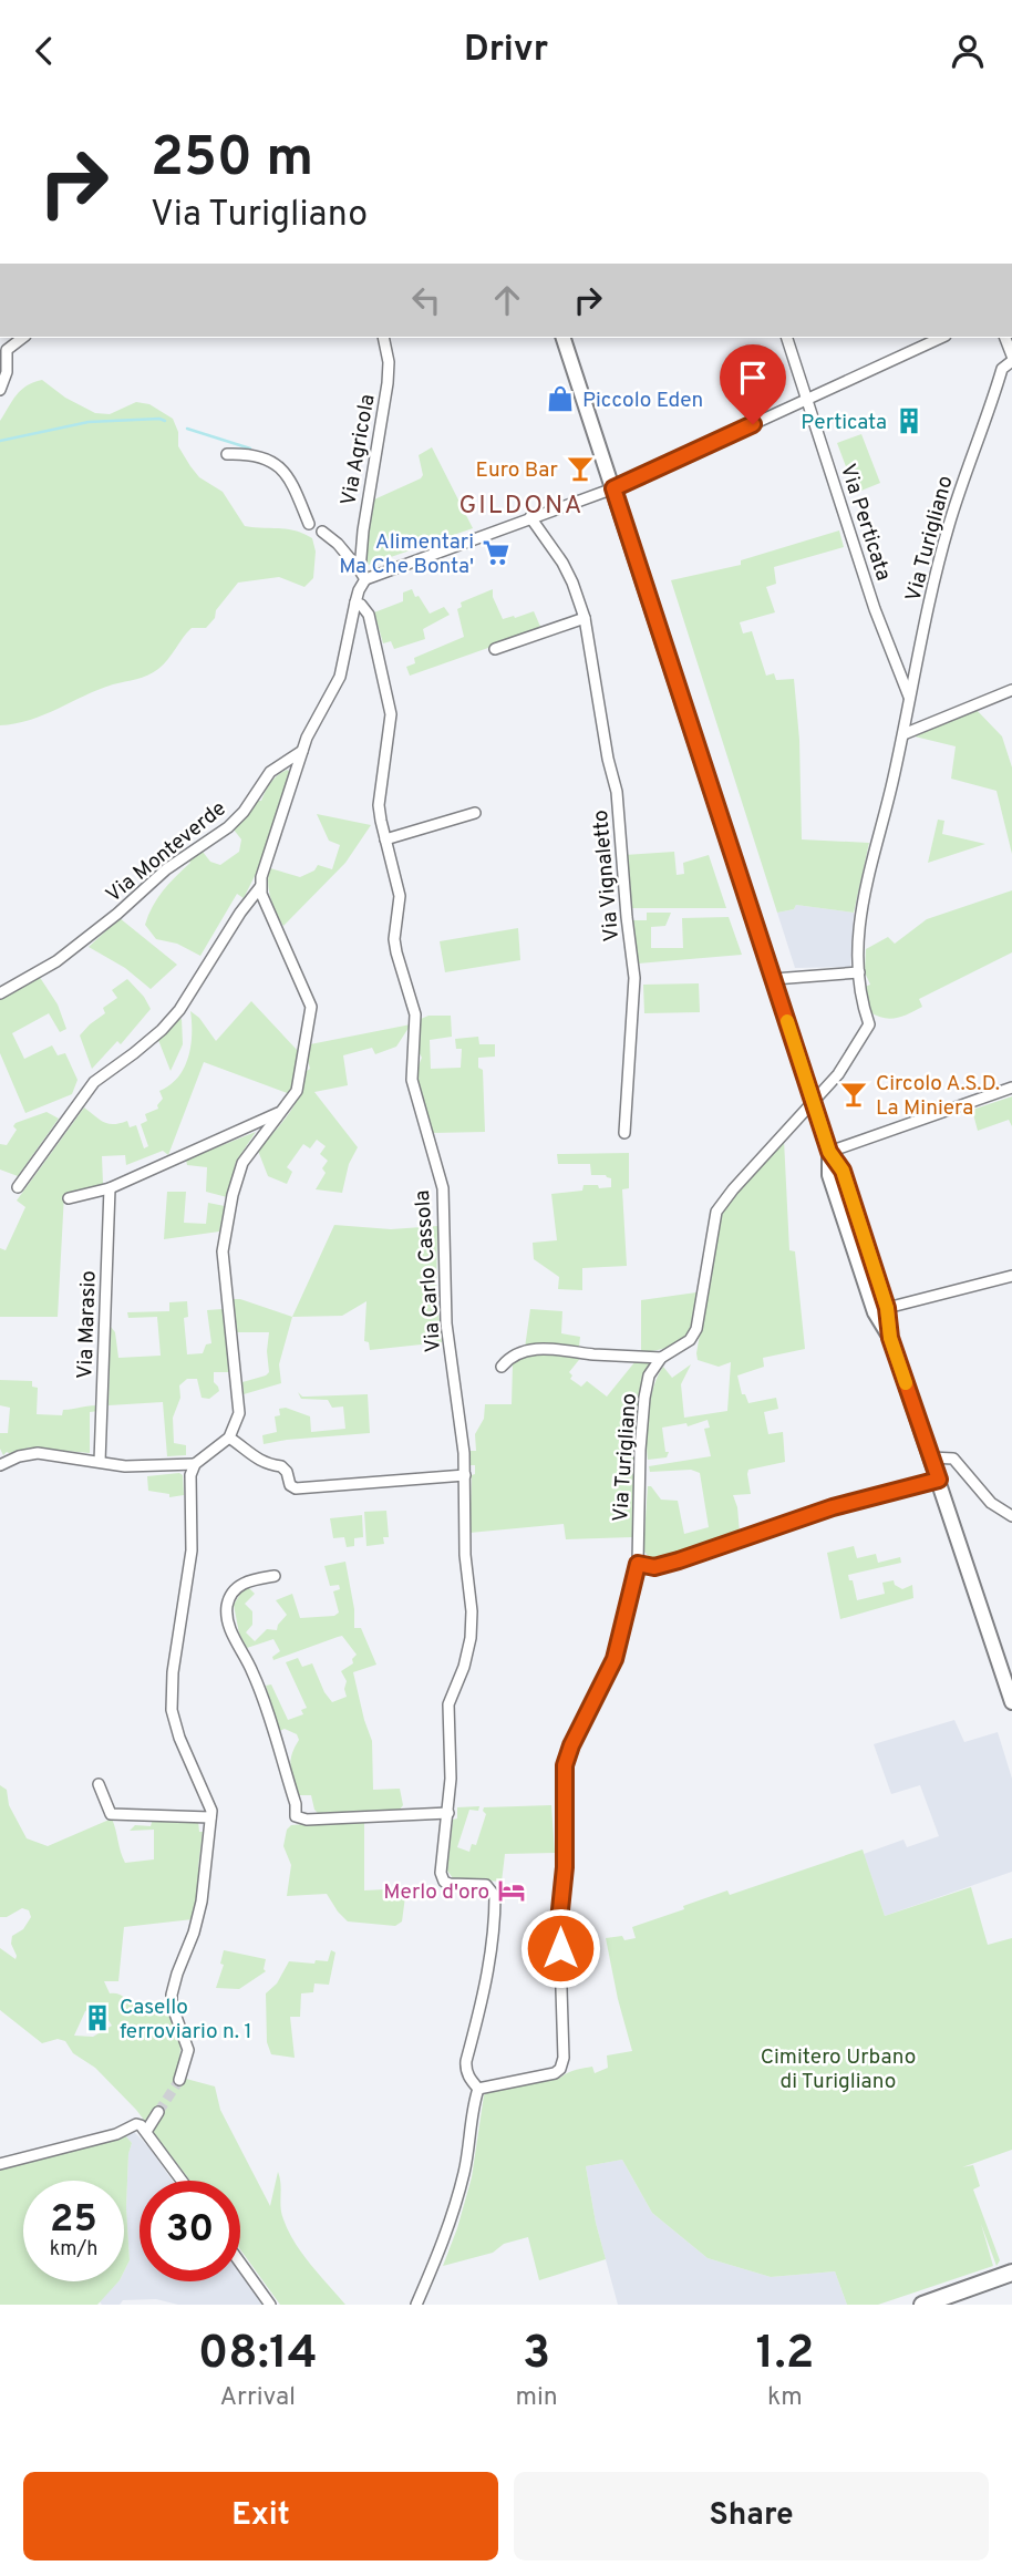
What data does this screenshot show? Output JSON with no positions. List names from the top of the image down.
{
  "streets": {
    "street": [
      "Via Agricola",
      "Via Perticata",
      "Via Turigliano",
      "Via Monteverde",
      "Via Vignaletto",
      "Via Carlo Cassola",
      "Via Marasio"
    ]
  },
  "crossings": [
    ["Via Perticata", "Via Turigliano"],
    ["Via Turigliano", "Via Carlo Cassola"]
  ],
  "districts": ["GILDONA"],
  "parks": ["Cimitero Urbano di Turigliano"],
  "places": {
    "shop": ["Piccolo Eden"],
    "building": ["Perticata", "Casello ferroviario n. 1"],
    "bar": ["Euro Bar", "Circolo A.S.D. La Miniera"],
    "supermarket": ["Alimentari Ma Che Bonta'"],
    "hotel": ["Merlo d'oro"]
  },
  "page": {
    "header": "Drivr",
    "turn": ["250 m", "Via Turigliano"],
    "speed": "25 km/h",
    "limit": "30",
    "eta": [
      "08:14",
      "Arrival",
      "3",
      "min",
      "1.2",
      "km"
    ],
    "buttons": ["Exit", "Share"]
  }
}
